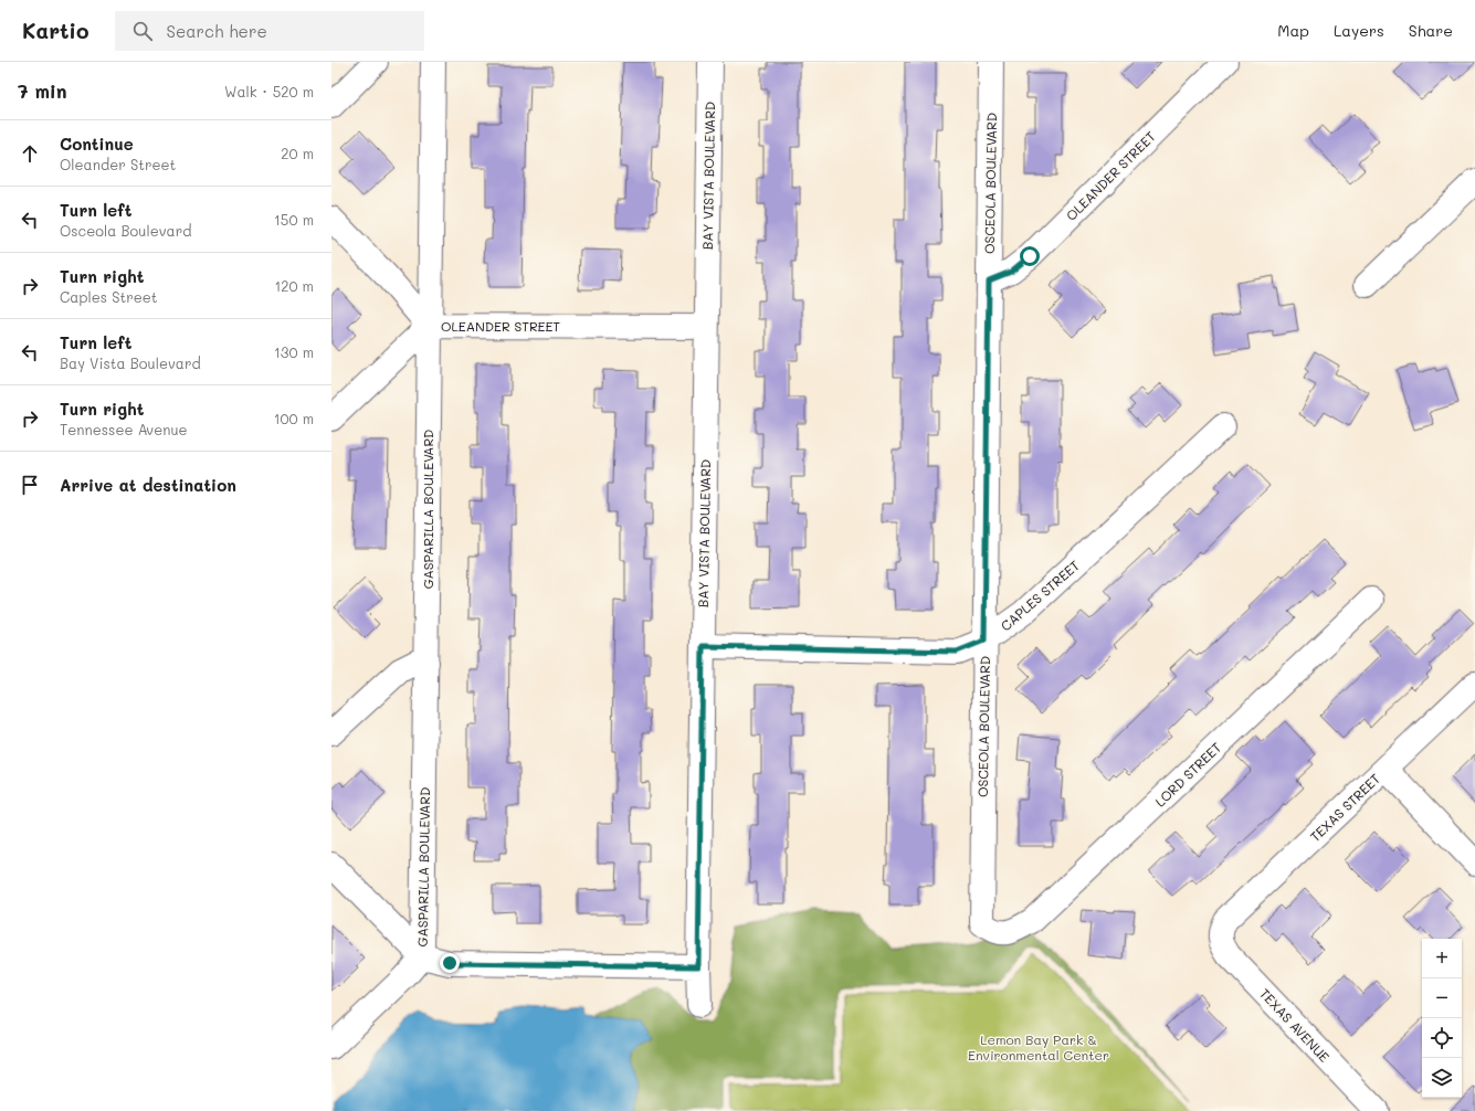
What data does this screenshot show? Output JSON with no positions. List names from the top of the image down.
{
  "streets": {
    "street": [
      "BAY VISTA BOULEVARD",
      "OLEANDER STREET",
      "OSCEOLA BOULEVARD",
      "GASPARILLA BOULEVARD",
      "CAPLES STREET",
      "LORD STREET",
      "TEXAS STREET",
      "TEXAS AVENUE"
    ]
  },
  "crossings": [
    ["BAY VISTA BOULEVARD", "OLEANDER STREET"],
    ["BAY VISTA BOULEVARD", "CAPLES STREET"],
    ["OLEANDER STREET", "OSCEOLA BOULEVARD"],
    ["OLEANDER STREET", "GASPARILLA BOULEVARD"],
    ["OSCEOLA BOULEVARD", "CAPLES STREET"],
    ["OSCEOLA BOULEVARD", "LORD STREET"],
    ["TEXAS STREET", "TEXAS AVENUE"]
  ],
  "parks": ["Lemon Bay Park & Environmental Center"],
  "page": {
    "header": "Kartio",
    "search": "Search here",
    "nav": ["Map", "Layers", "Share"],
    "heading": ["7 min", "Walk · 520 m"],
    "list": [
      ["Continue", "Oleander Street", "20 m"],
      ["Turn left", "Osceola Boulevard", "150 m"],
      ["Turn right", "Caples Street", "120 m"],
      ["Turn left", "Bay Vista Boulevard", "130 m"],
      ["Turn right", "Tennessee Avenue", "100 m"],
      "Arrive at destination"
    ],
    "map_buttons": ["+", "−"]
  }
}
